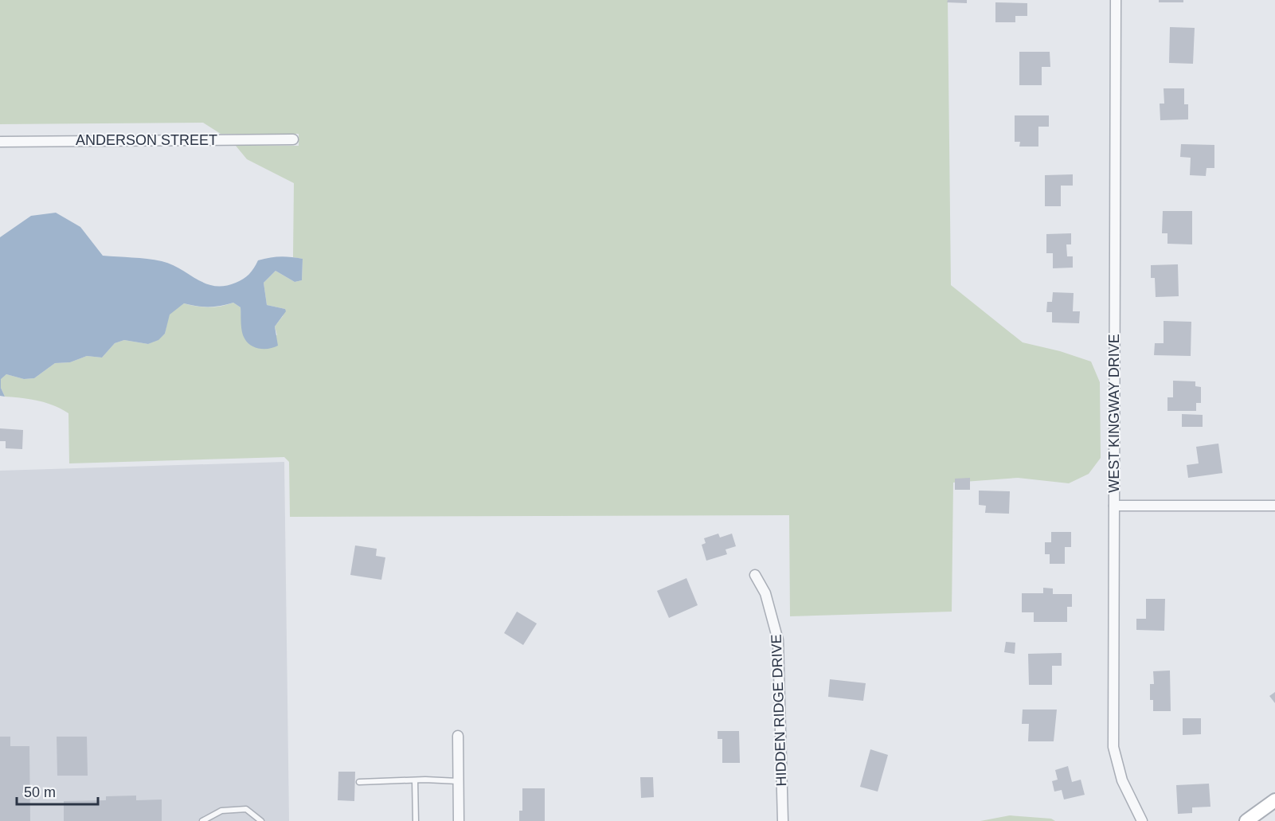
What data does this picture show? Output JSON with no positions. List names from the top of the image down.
{
  "streets": {
    "street": ["ANDERSON STREET", "WEST KINGWAY DRIVE", "HIDDEN RIDGE DRIVE"]
  },
  "scale_bar": "50 m"
}
